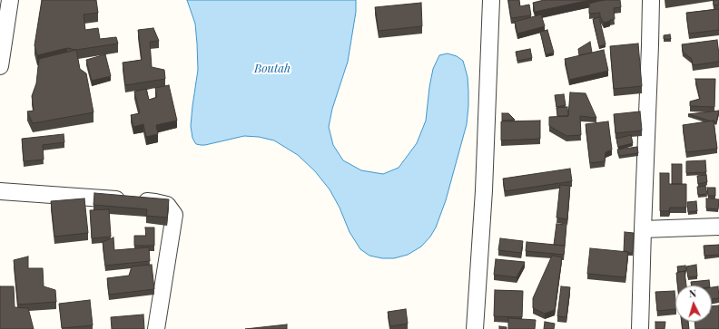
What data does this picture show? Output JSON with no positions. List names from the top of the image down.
{
  "water": ["Boutah"],
  "north": "top"
}
